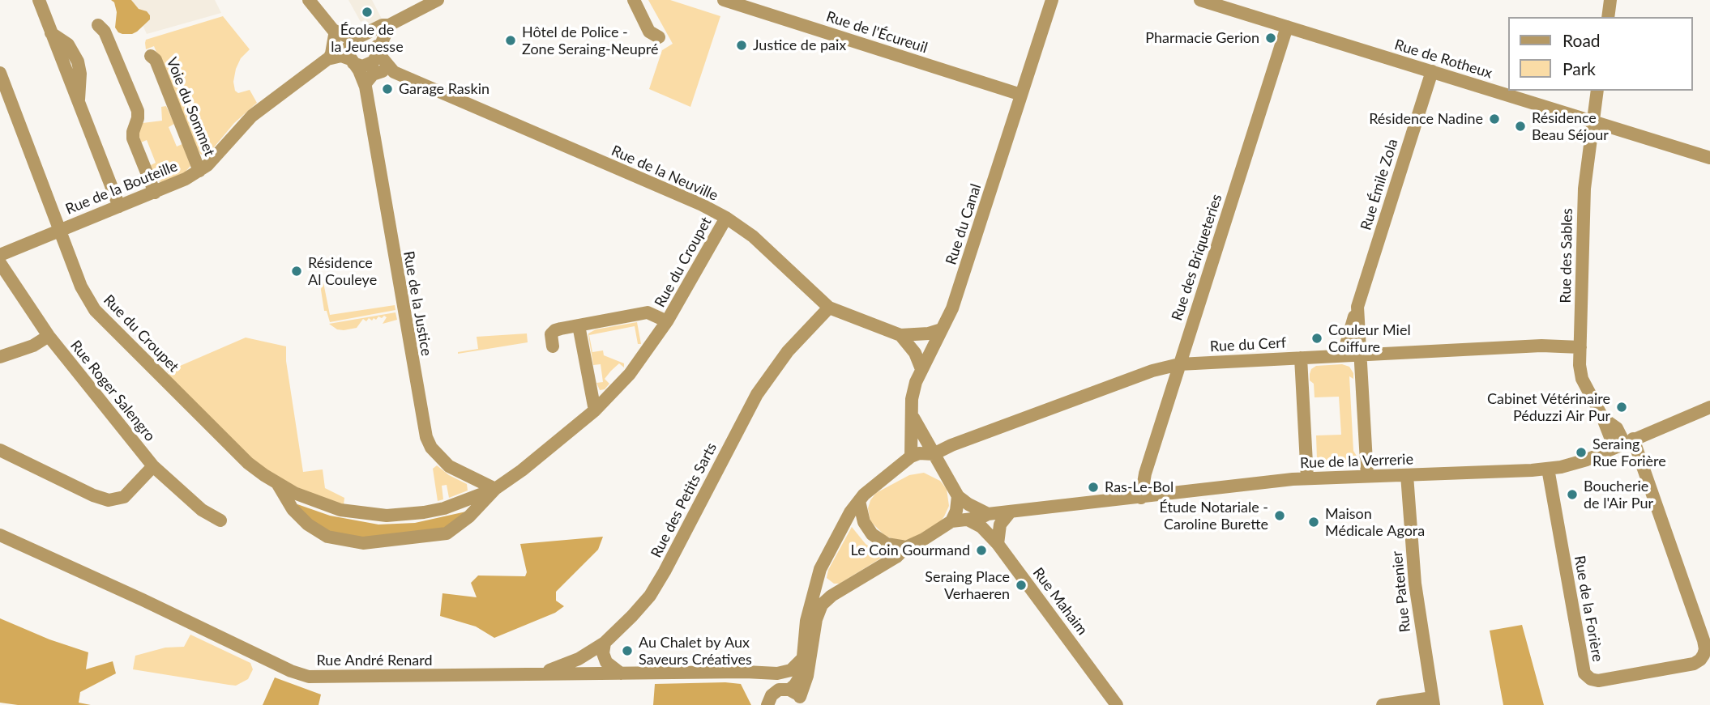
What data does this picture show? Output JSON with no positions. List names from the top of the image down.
{
  "streets": {
    "street": [
      "Rue de l'Écureuil",
      "Rue de Rotheux",
      "Voie du Sommet",
      "Rue de la Neuville",
      "Rue Émile Zola",
      "Rue de la Bouteille",
      "Rue du Canal",
      "Rue des Sables",
      "Rue des Briqueteries",
      "Rue du Croupet",
      "Rue de la Justice",
      "Rue du Cerf",
      "Rue Roger Salengro",
      "Rue de la Verrerie",
      "Rue des Petits Sarts",
      "Rue Patenier",
      "Rue Mahaim",
      "Rue de la Forière",
      "Rue André Renard"
    ]
  },
  "crossings": [
    ["Rue de l'Écureuil", "Rue du Canal"],
    ["Rue de Rotheux", "Rue Émile Zola"],
    ["Rue de Rotheux", "Rue des Sables"],
    ["Rue de Rotheux", "Rue des Briqueteries"],
    ["Voie du Sommet", "Rue de la Bouteille"],
    ["Rue de la Neuville", "Rue du Canal"],
    ["Rue de la Neuville", "Rue du Croupet"],
    ["Rue de la Neuville", "Rue de la Justice"],
    ["Rue de la Neuville", "Rue des Petits Sarts"],
    ["Rue Émile Zola", "Rue du Cerf"],
    ["Rue Émile Zola", "Rue de la Verrerie"],
    ["Rue de la Bouteille", "Rue du Croupet"],
    ["Rue du Canal", "Rue du Cerf"],
    ["Rue du Canal", "Rue de la Verrerie"],
    ["Rue des Sables", "Rue du Cerf"],
    ["Rue des Sables", "Rue de la Verrerie"],
    ["Rue des Sables", "Rue de la Forière"],
    ["Rue des Briqueteries", "Rue du Cerf"],
    ["Rue des Briqueteries", "Rue de la Verrerie"],
    ["Rue du Croupet", "Rue de la Justice"],
    ["Rue du Cerf", "Rue de la Verrerie"],
    ["Rue de la Verrerie", "Rue Patenier"],
    ["Rue de la Verrerie", "Rue de la Forière"],
    ["Rue des Petits Sarts", "Rue André Renard"]
  ],
  "places": [
    "École de la Jeunesse",
    "Pharmacie Gerion",
    "Hôtel de Police - Zone Seraing-Neupré",
    "Justice de paix",
    "Garage Raskin",
    "Résidence Nadine",
    "Résidence Beau Séjour",
    "Résidence Al Couleye",
    "Couleur Miel Coiffure",
    "Cabinet Vétérinaire Péduzzi Air Pur",
    "Seraing Rue Forière",
    "Ras-Le-Bol",
    "Boucherie de l'Air Pur",
    "Étude Notariale - Caroline Burette",
    "Maison Médicale Agora",
    "Le Coin Gourmand",
    "Seraing Place Verhaeren",
    "Au Chalet by Aux Saveurs Créatives"
  ],
  "legend": ["Road", "Park"]
}
